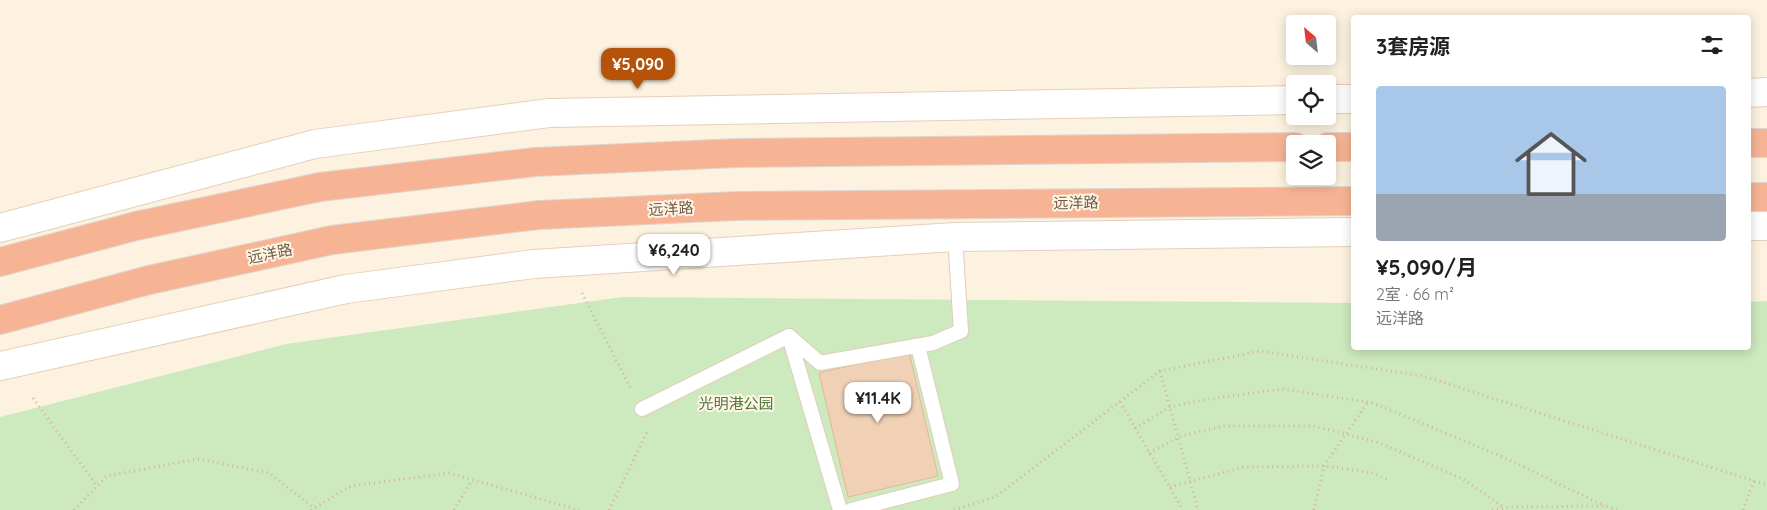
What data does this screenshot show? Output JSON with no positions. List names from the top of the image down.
{
  "streets": {
    "highway": ["远洋路"]
  },
  "parks": ["光明港公园"],
  "north": "top left",
  "page": {
    "heading": "3套房源",
    "price": ["¥5,090", "¥6,240", "¥11.4K"],
    "list": [
      {
        "name": "¥5,090/月",
        "note": "2室 · 66 m² · 远洋路"
      }
    ]
  }
}
